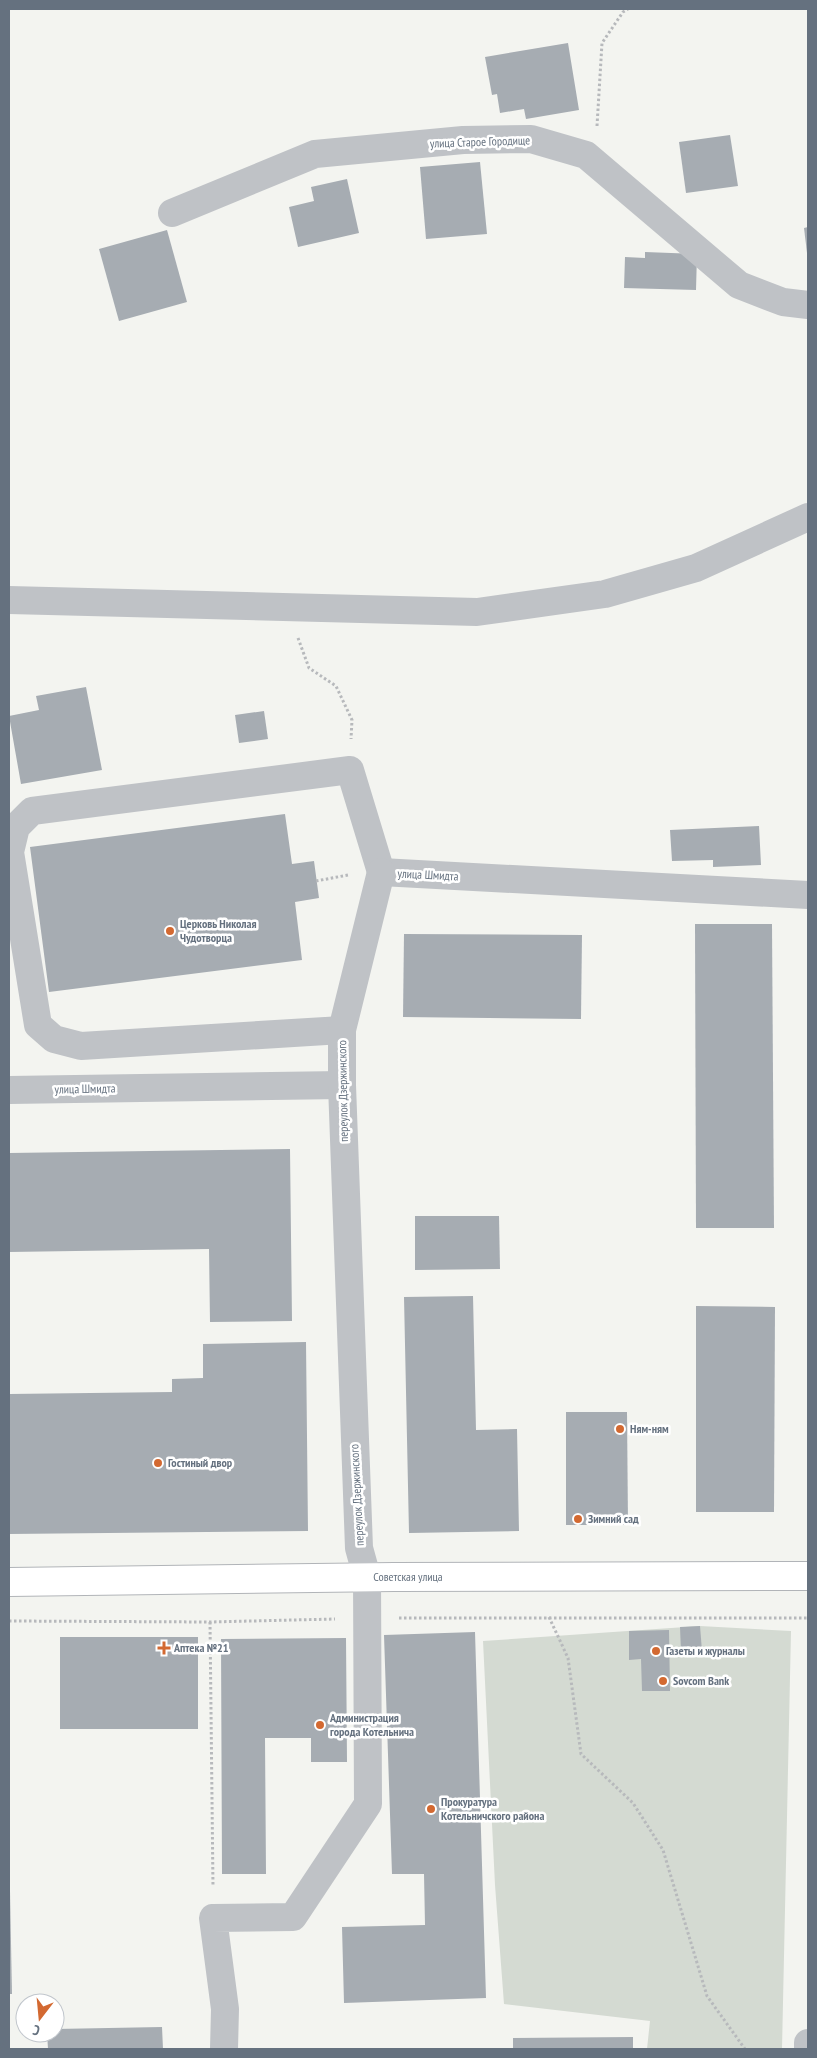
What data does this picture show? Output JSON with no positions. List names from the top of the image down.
{
  "streets": {
    "main road": ["Советская улица"],
    "street": ["улица Старое Городище", "улица Шмидта", "переулок Дзержинского"]
  },
  "crossings": [
    ["улица Шмидта", "переулок Дзержинского"],
    ["переулок Дзержинского", "Советская улица"]
  ],
  "places": {
    "other": [
      "Церковь Николая Чудотворца",
      "Ням-ням",
      "Гостиный двор",
      "Зимний сад",
      "Газеты и журналы",
      "Sovcom Bank",
      "Администрация города Котельнича",
      "Прокуратура Котельничского района"
    ],
    "health": ["Аптека №21"]
  },
  "north": "bottom"
}
